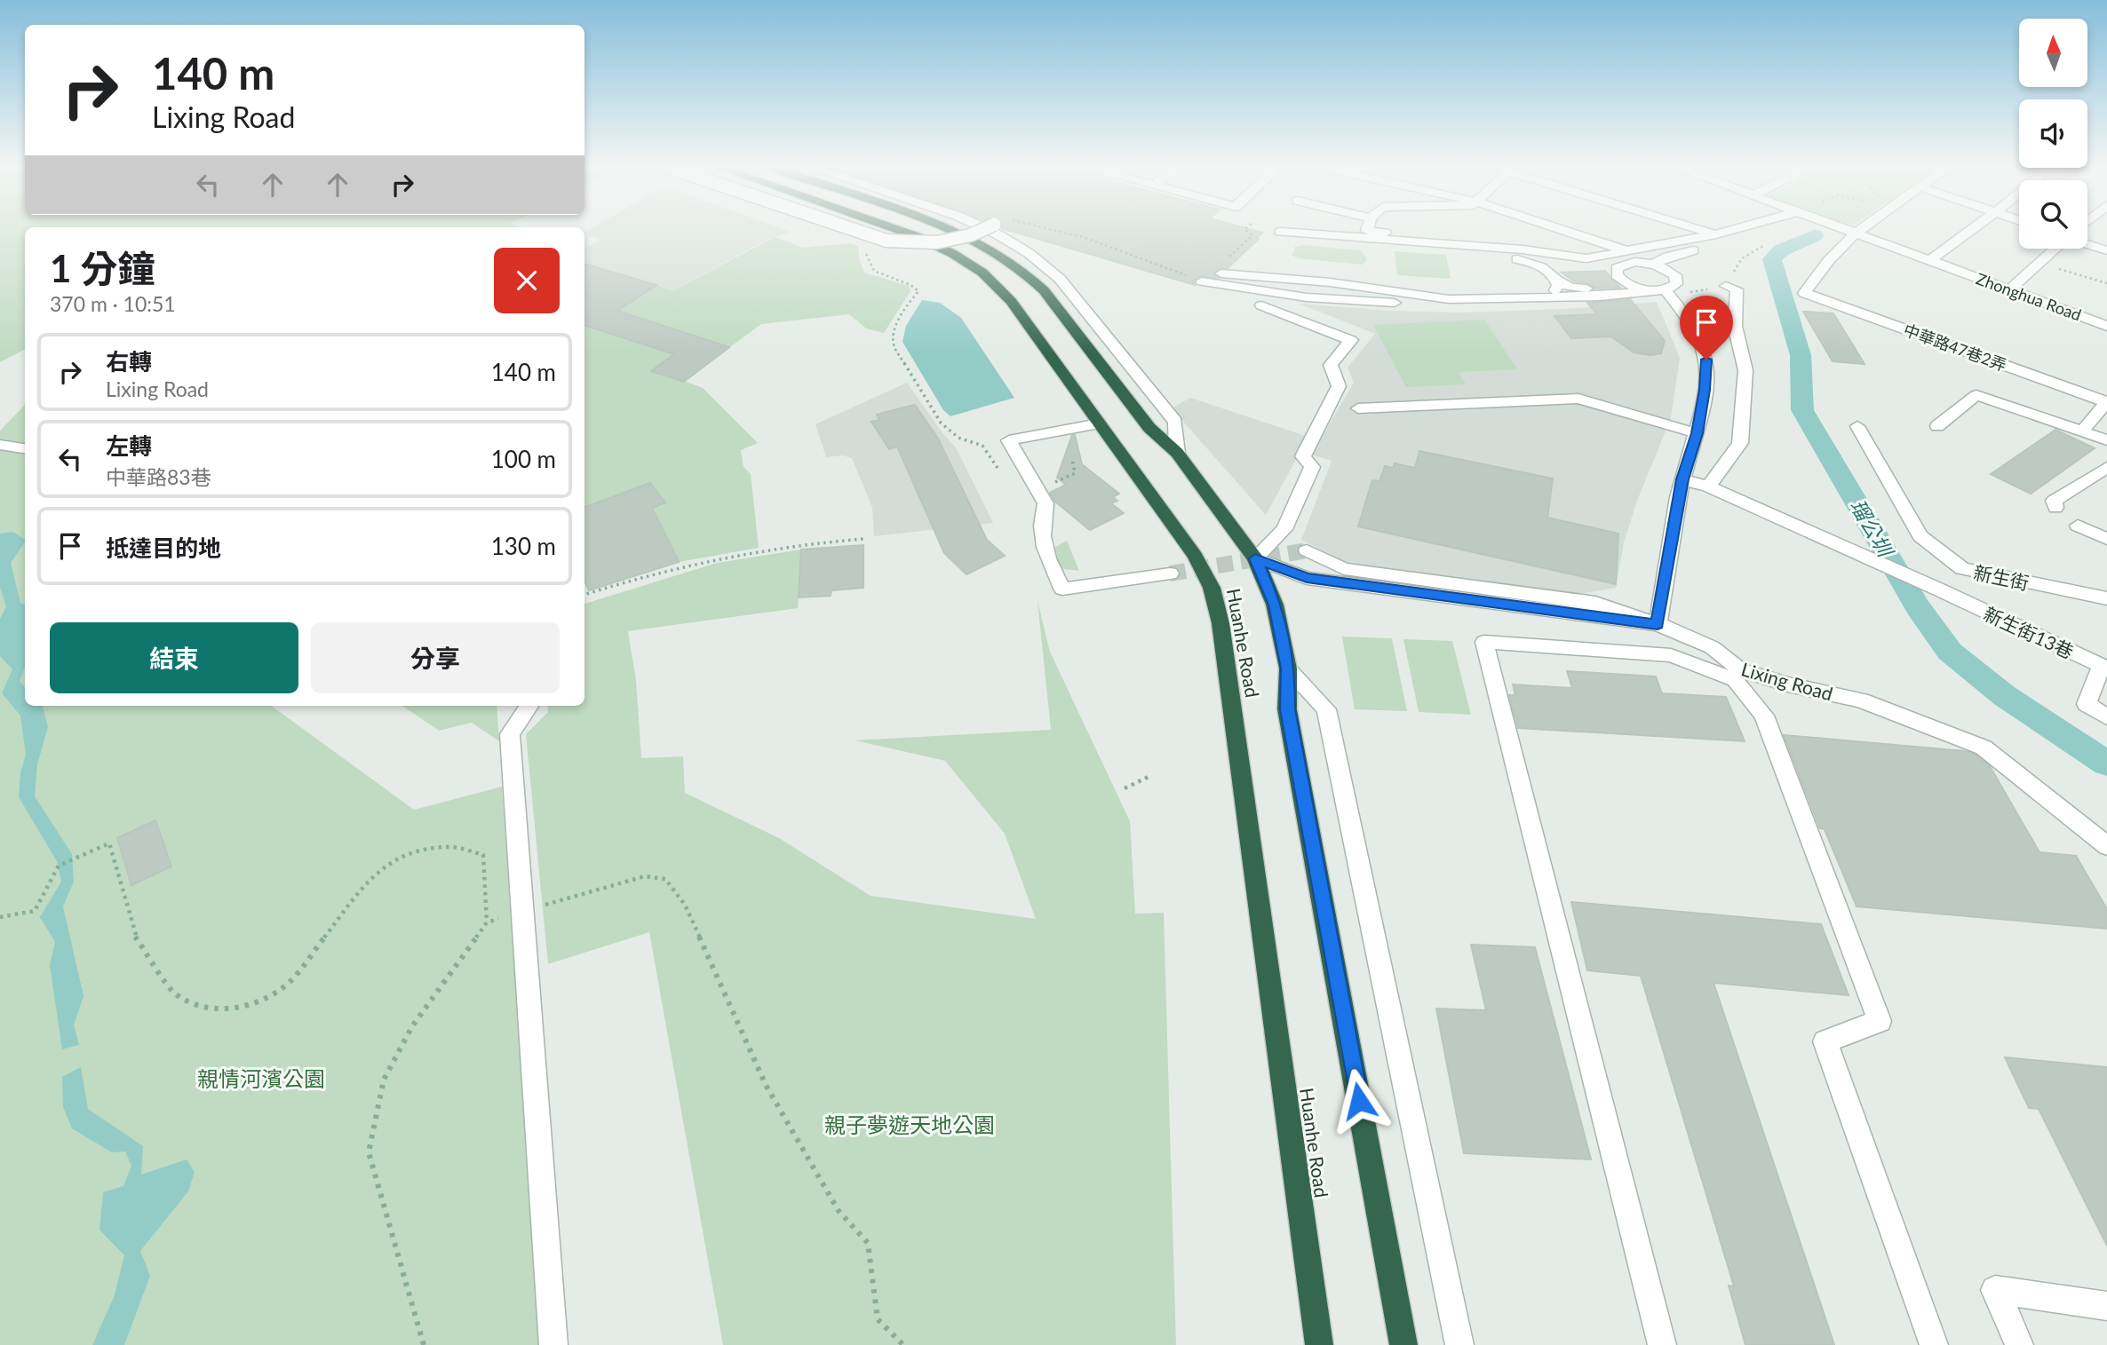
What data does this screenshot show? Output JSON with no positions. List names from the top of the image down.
{
  "streets": {
    "highway": ["Huanhe Road"],
    "street": [
      "Zhonghua Road",
      "中華路47巷2弄",
      "新生街",
      "新生街13巷",
      "Lixing Road"
    ]
  },
  "crossings": [
    ["Zhonghua Road", "中華路47巷2弄"],
    ["Huanhe Road", "Lixing Road"]
  ],
  "water": ["瑠公圳"],
  "parks": ["親情河濱公園", "親子夢遊天地公園"],
  "north": "top",
  "page": {
    "turn": ["140 m", "Lixing Road"],
    "heading": ["1 分鐘", "370 m · 10:51"],
    "list": [
      {
        "name": "右轉",
        "note": "Lixing Road",
        "value": "140 m"
      },
      {
        "name": "左轉",
        "note": "中華路83巷",
        "value": "100 m"
      },
      {
        "name": "抵達目的地",
        "value": "130 m"
      }
    ],
    "buttons": ["結束", "分享"]
  }
}
